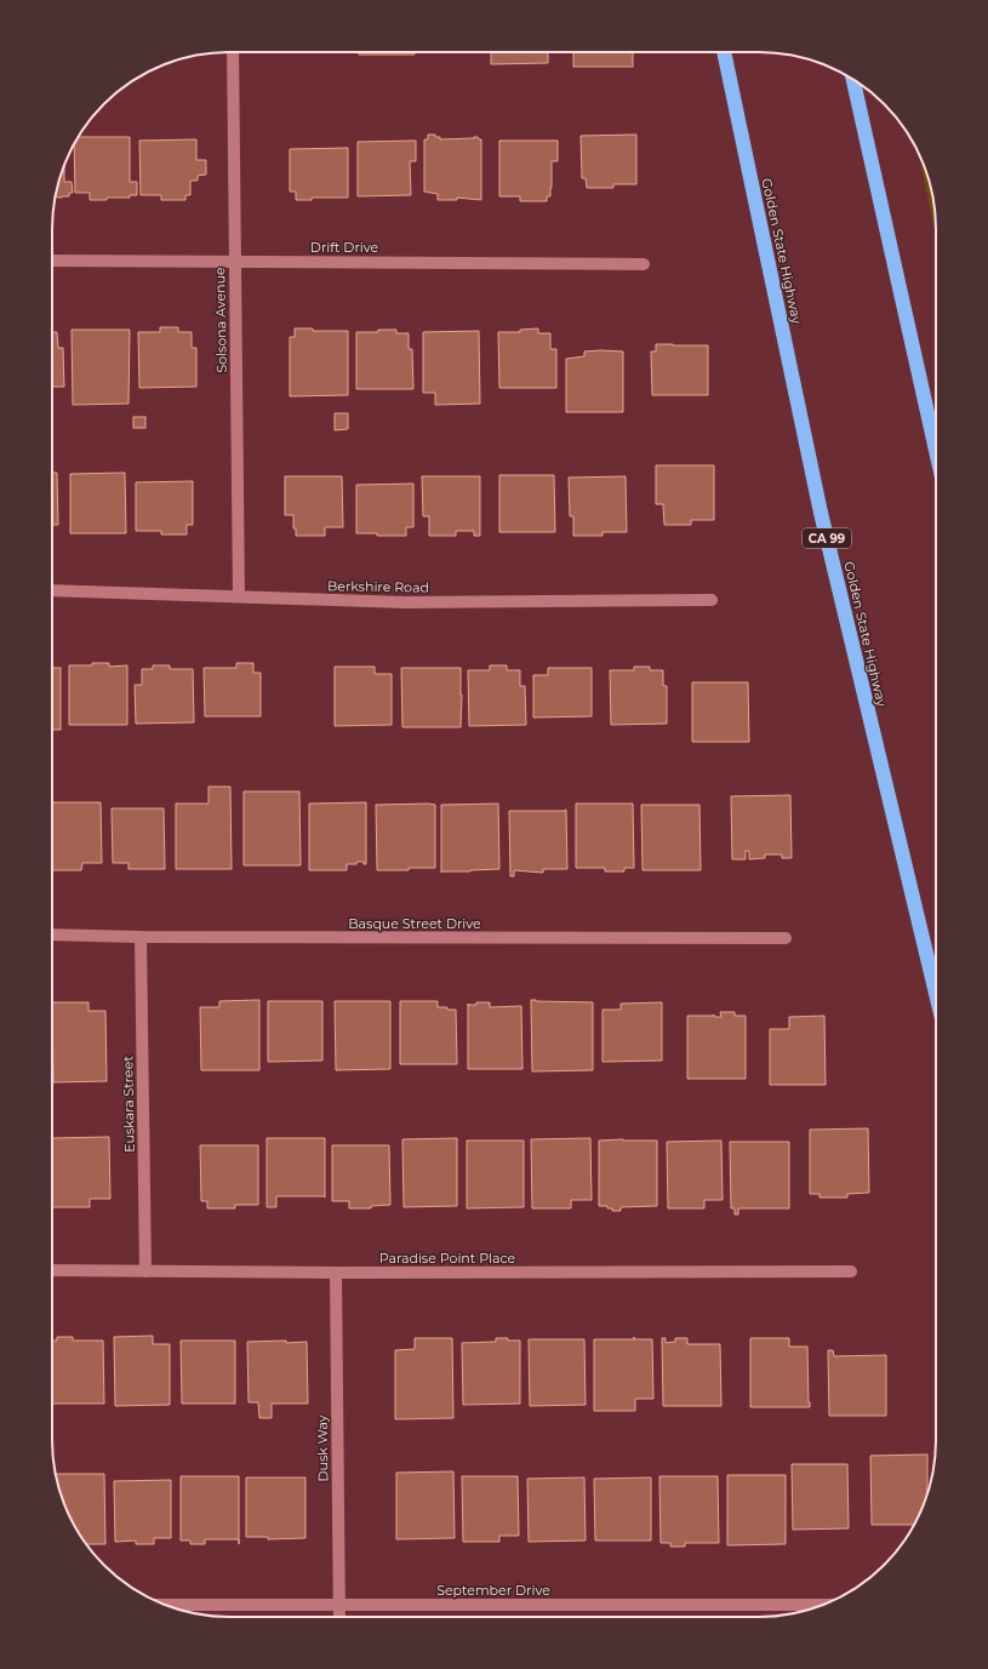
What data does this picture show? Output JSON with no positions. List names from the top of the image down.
{
  "streets": {
    "highway": ["Golden State Highway", "CA 99"],
    "street": [
      "Drift Drive",
      "Solsona Avenue",
      "Berkshire Road",
      "Basque Street Drive",
      "Euskara Street",
      "Paradise Point Place",
      "Dusk Way",
      "September Drive"
    ]
  },
  "crossings": [
    ["Drift Drive", "Solsona Avenue"],
    ["Solsona Avenue", "Berkshire Road"],
    ["Basque Street Drive", "Euskara Street"],
    ["Euskara Street", "Paradise Point Place"],
    ["Paradise Point Place", "Dusk Way"],
    ["Dusk Way", "September Drive"]
  ]
}
